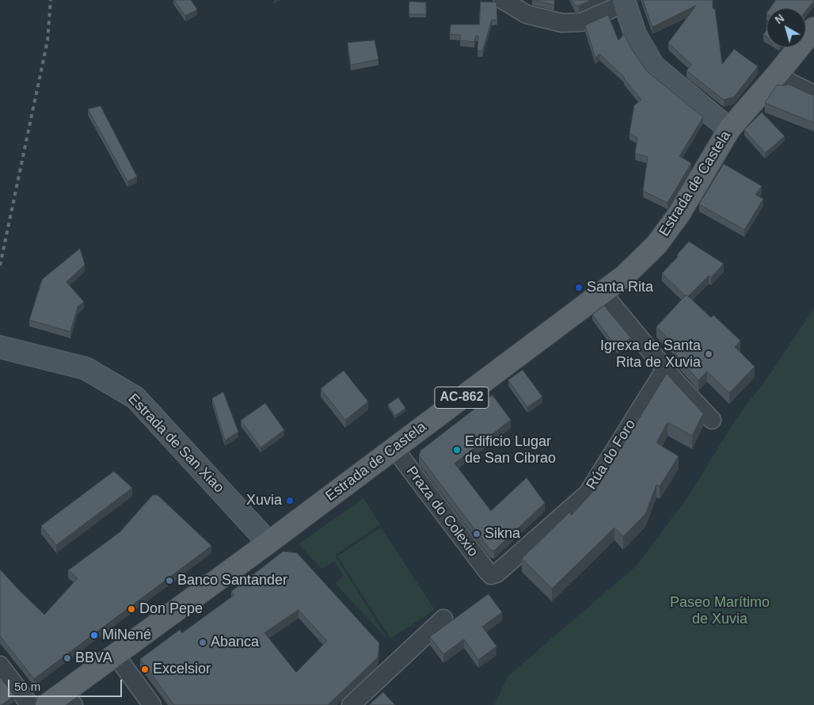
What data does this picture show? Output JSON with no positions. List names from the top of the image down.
{
  "streets": {
    "main road": ["Estrada de Castela", "AC-862"],
    "street": ["Estrada de San Xiao", "Rúa do Foro", "Praza do Colexio"]
  },
  "crossings": [
    ["Estrada de Castela", "Estrada de San Xiao"],
    ["Estrada de Castela", "Praza do Colexio"],
    ["Rúa do Foro", "Praza do Colexio"]
  ],
  "parks": ["Paseo Marítimo de Xuvia"],
  "places": [
    "Santa Rita",
    "Igrexa de Santa Rita de Xuvia",
    "Edificio Lugar de San Cibrao",
    "Xuvia",
    "Sikna",
    "Banco Santander",
    "Don Pepe",
    "MiNené",
    "Abanca",
    "BBVA",
    "Excelsior"
  ],
  "scale_bar": "50 m",
  "north": "top left"
}
